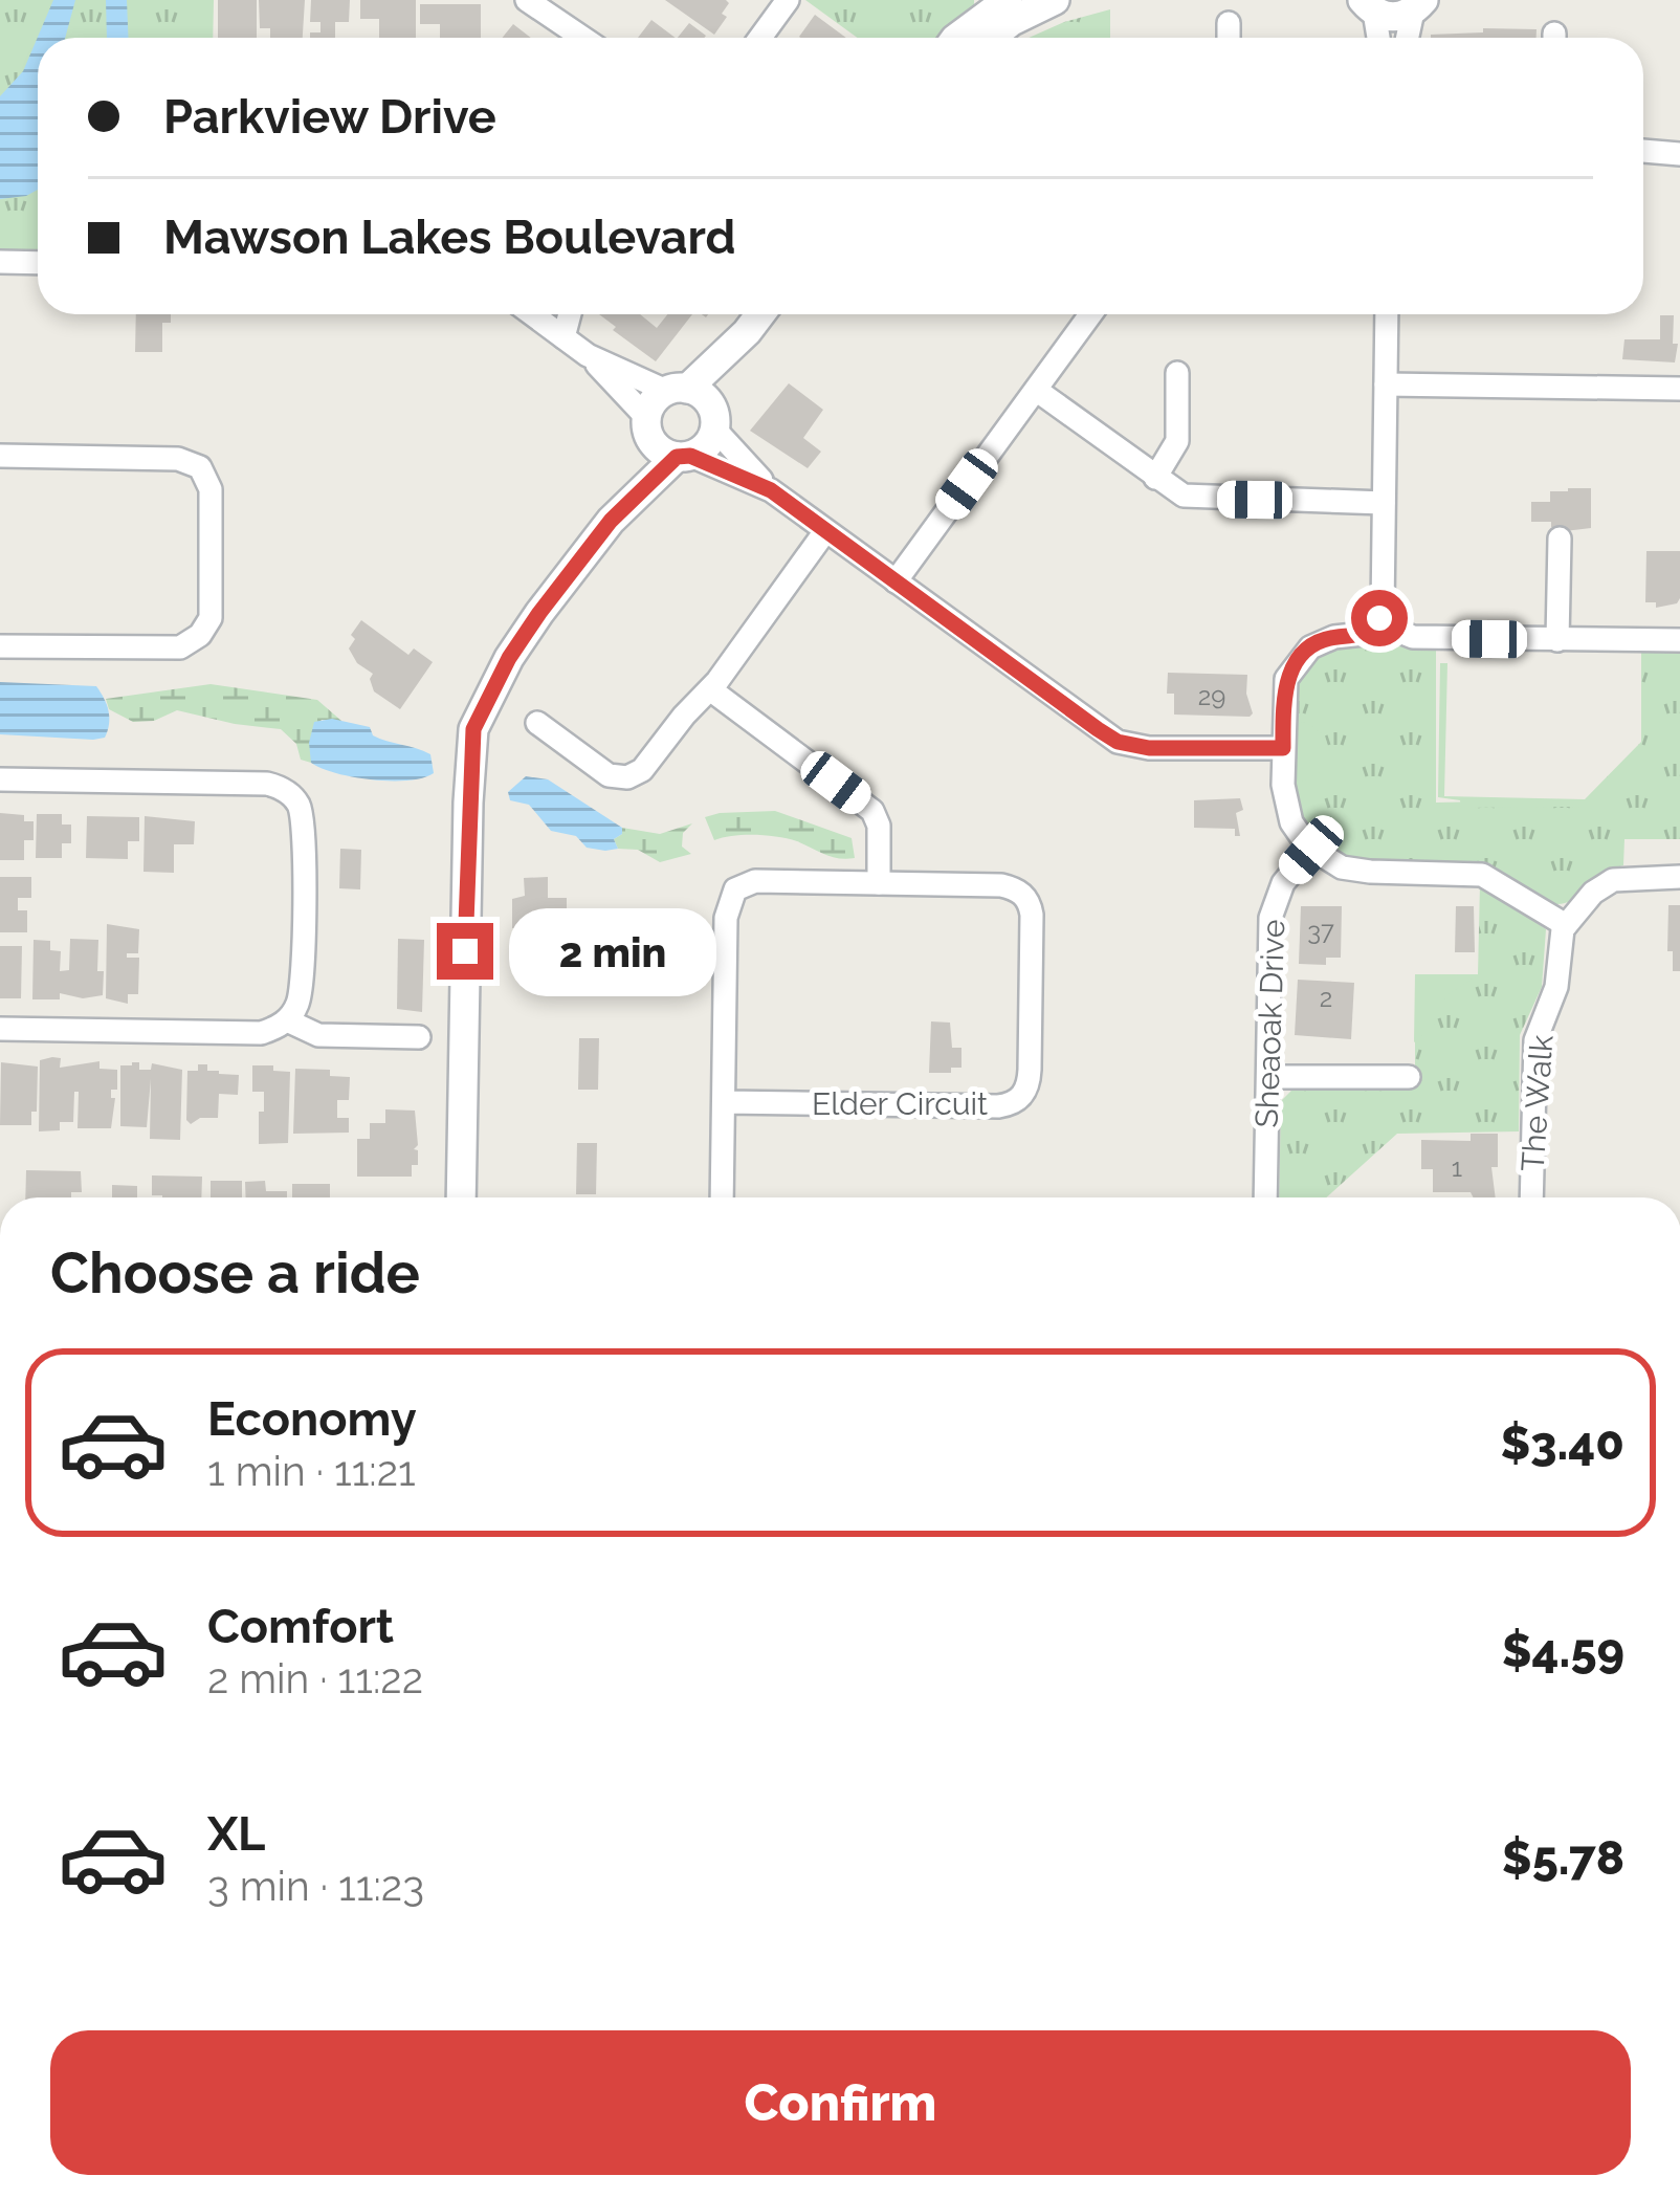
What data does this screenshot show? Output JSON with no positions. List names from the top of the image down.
{
  "streets": {
    "street": ["Sheaoak Drive", "The Walk", "Elder Circuit"]
  },
  "house_numbers": [
    "29",
    "37",
    "2",
    "1"
  ],
  "page": {
    "banner": ["Parkview Drive", "Mawson Lakes Boulevard"],
    "bubble": "2 min",
    "heading": "Choose a ride",
    "list": [
      {
        "name": "Economy",
        "note": "1 min · 11:21",
        "value": "$3.40"
      },
      {
        "name": "Comfort",
        "note": "2 min · 11:22",
        "value": "$4.59"
      },
      {
        "name": "XL",
        "note": "3 min · 11:23",
        "value": "$5.78"
      }
    ],
    "buttons": "Confirm"
  }
}
